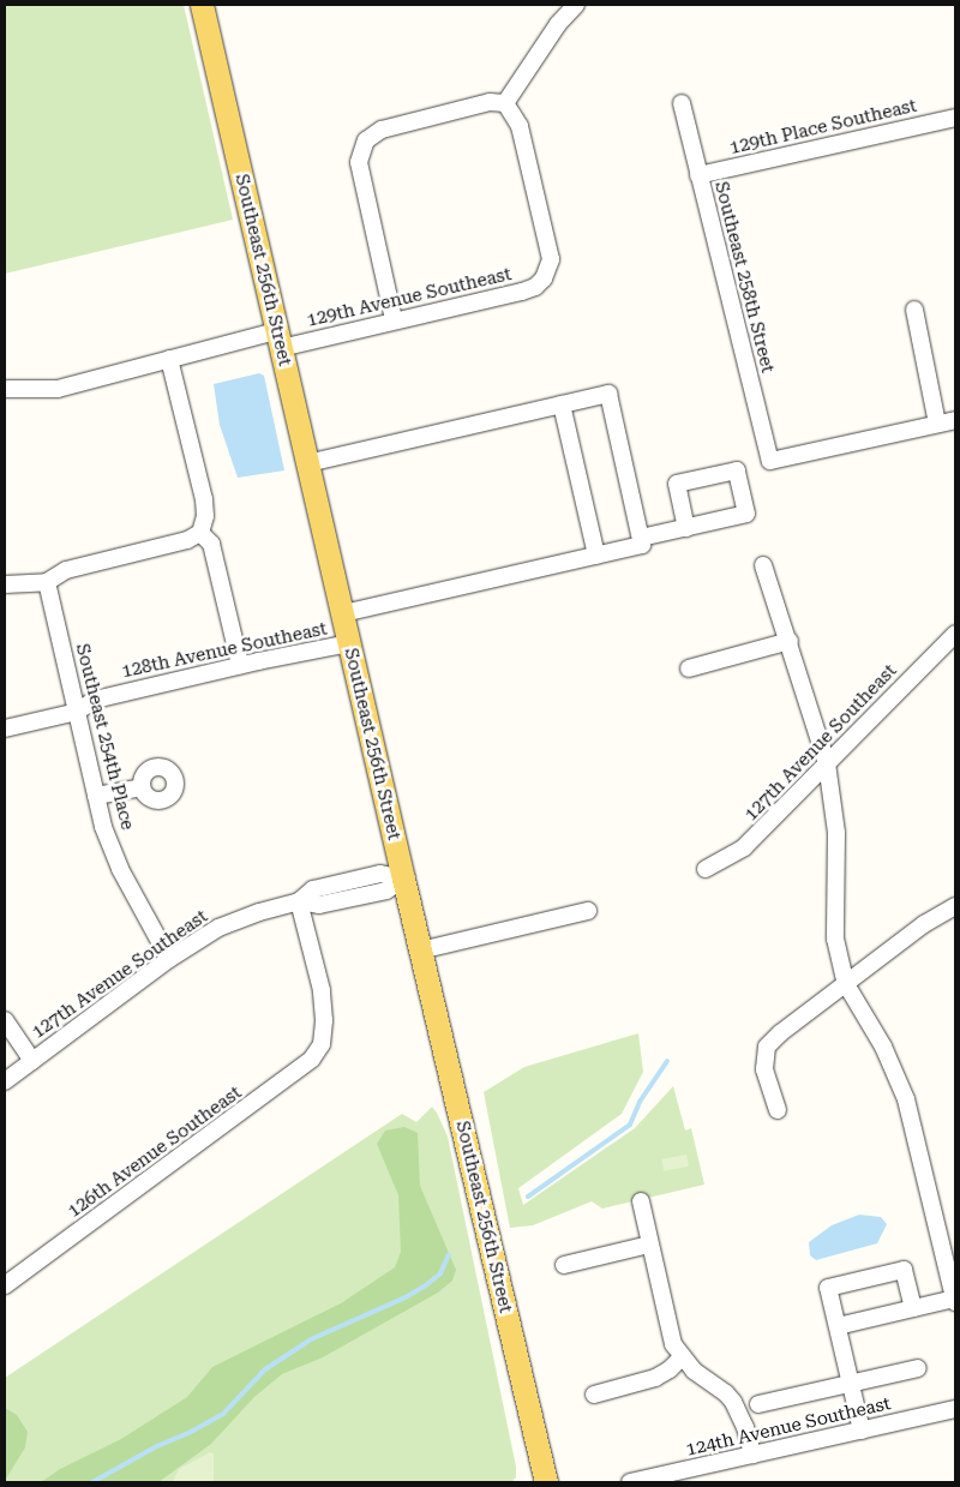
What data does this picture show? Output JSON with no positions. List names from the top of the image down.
{
  "streets": {
    "main road": ["Southeast 256th Street"],
    "street": [
      "129th Place Southeast",
      "Southeast 258th Street",
      "129th Avenue Southeast",
      "128th Avenue Southeast",
      "Southeast 254th Place",
      "127th Avenue Southeast",
      "126th Avenue Southeast",
      "124th Avenue Southeast"
    ]
  },
  "crossings": [
    ["129th Place Southeast", "Southeast 258th Street"],
    ["Southeast 256th Street", "129th Avenue Southeast"],
    ["Southeast 256th Street", "128th Avenue Southeast"],
    ["Southeast 256th Street", "127th Avenue Southeast"],
    ["128th Avenue Southeast", "Southeast 254th Place"],
    ["Southeast 254th Place", "127th Avenue Southeast"],
    ["127th Avenue Southeast", "126th Avenue Southeast"]
  ]
}
